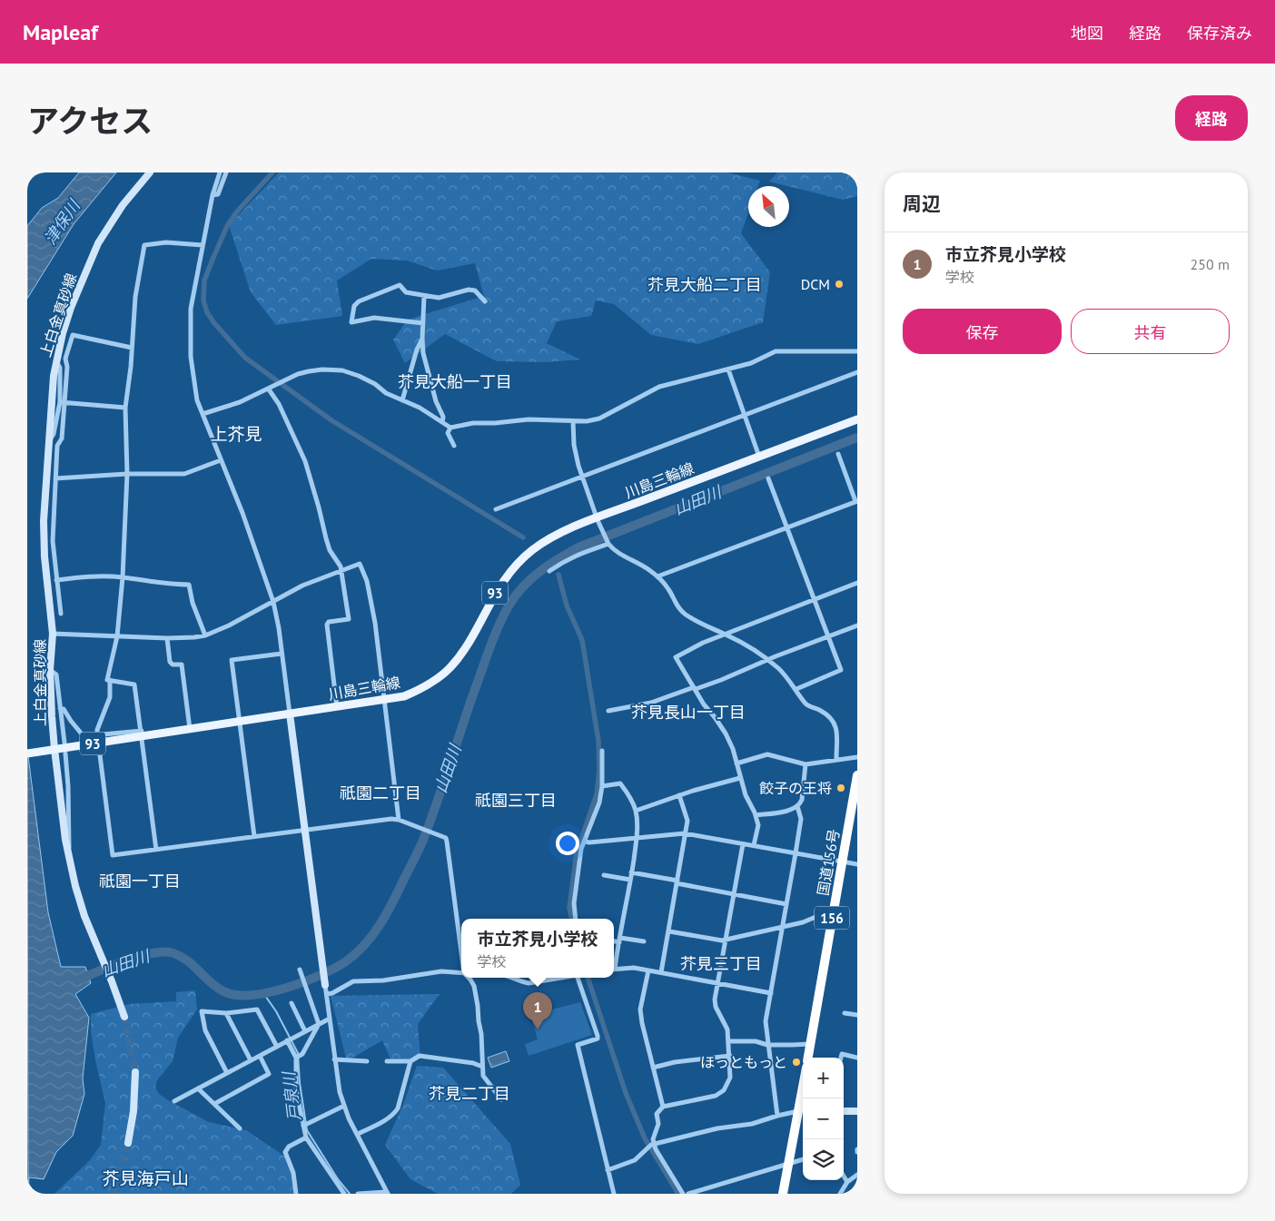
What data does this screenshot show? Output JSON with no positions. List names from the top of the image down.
{
  "streets": {
    "highway": ["国道156号", "156"],
    "main road": ["上白金真砂線", "川島三輪線", "93"]
  },
  "crossings": [
    ["上白金真砂線", "川島三輪線"]
  ],
  "districts": [
    "芥見大船二丁目",
    "芥見大船一丁目",
    "上芥見",
    "芥見長山一丁目",
    "祇園二丁目",
    "祇園三丁目",
    "祇園一丁目",
    "芥見三丁目",
    "芥見二丁目",
    "芥見海戸山"
  ],
  "water": ["津保川", "山田川", "戸泉川"],
  "places": ["DCM", "餃子の王将", "ほっともっと"],
  "north": "top left",
  "page": {
    "header": "Mapleaf",
    "nav": ["地図", "経路", "保存済み"],
    "title": "アクセス",
    "buttons": [
      "経路",
      ["保存", "共有"]
    ],
    "heading": "周辺",
    "list": [
      {
        "mark": "1",
        "name": "市立芥見小学校",
        "note": "学校",
        "value": "250 m"
      }
    ],
    "popup": ["市立芥見小学校", "学校"],
    "pins": "1",
    "map_buttons": ["+", "−"]
  }
}
